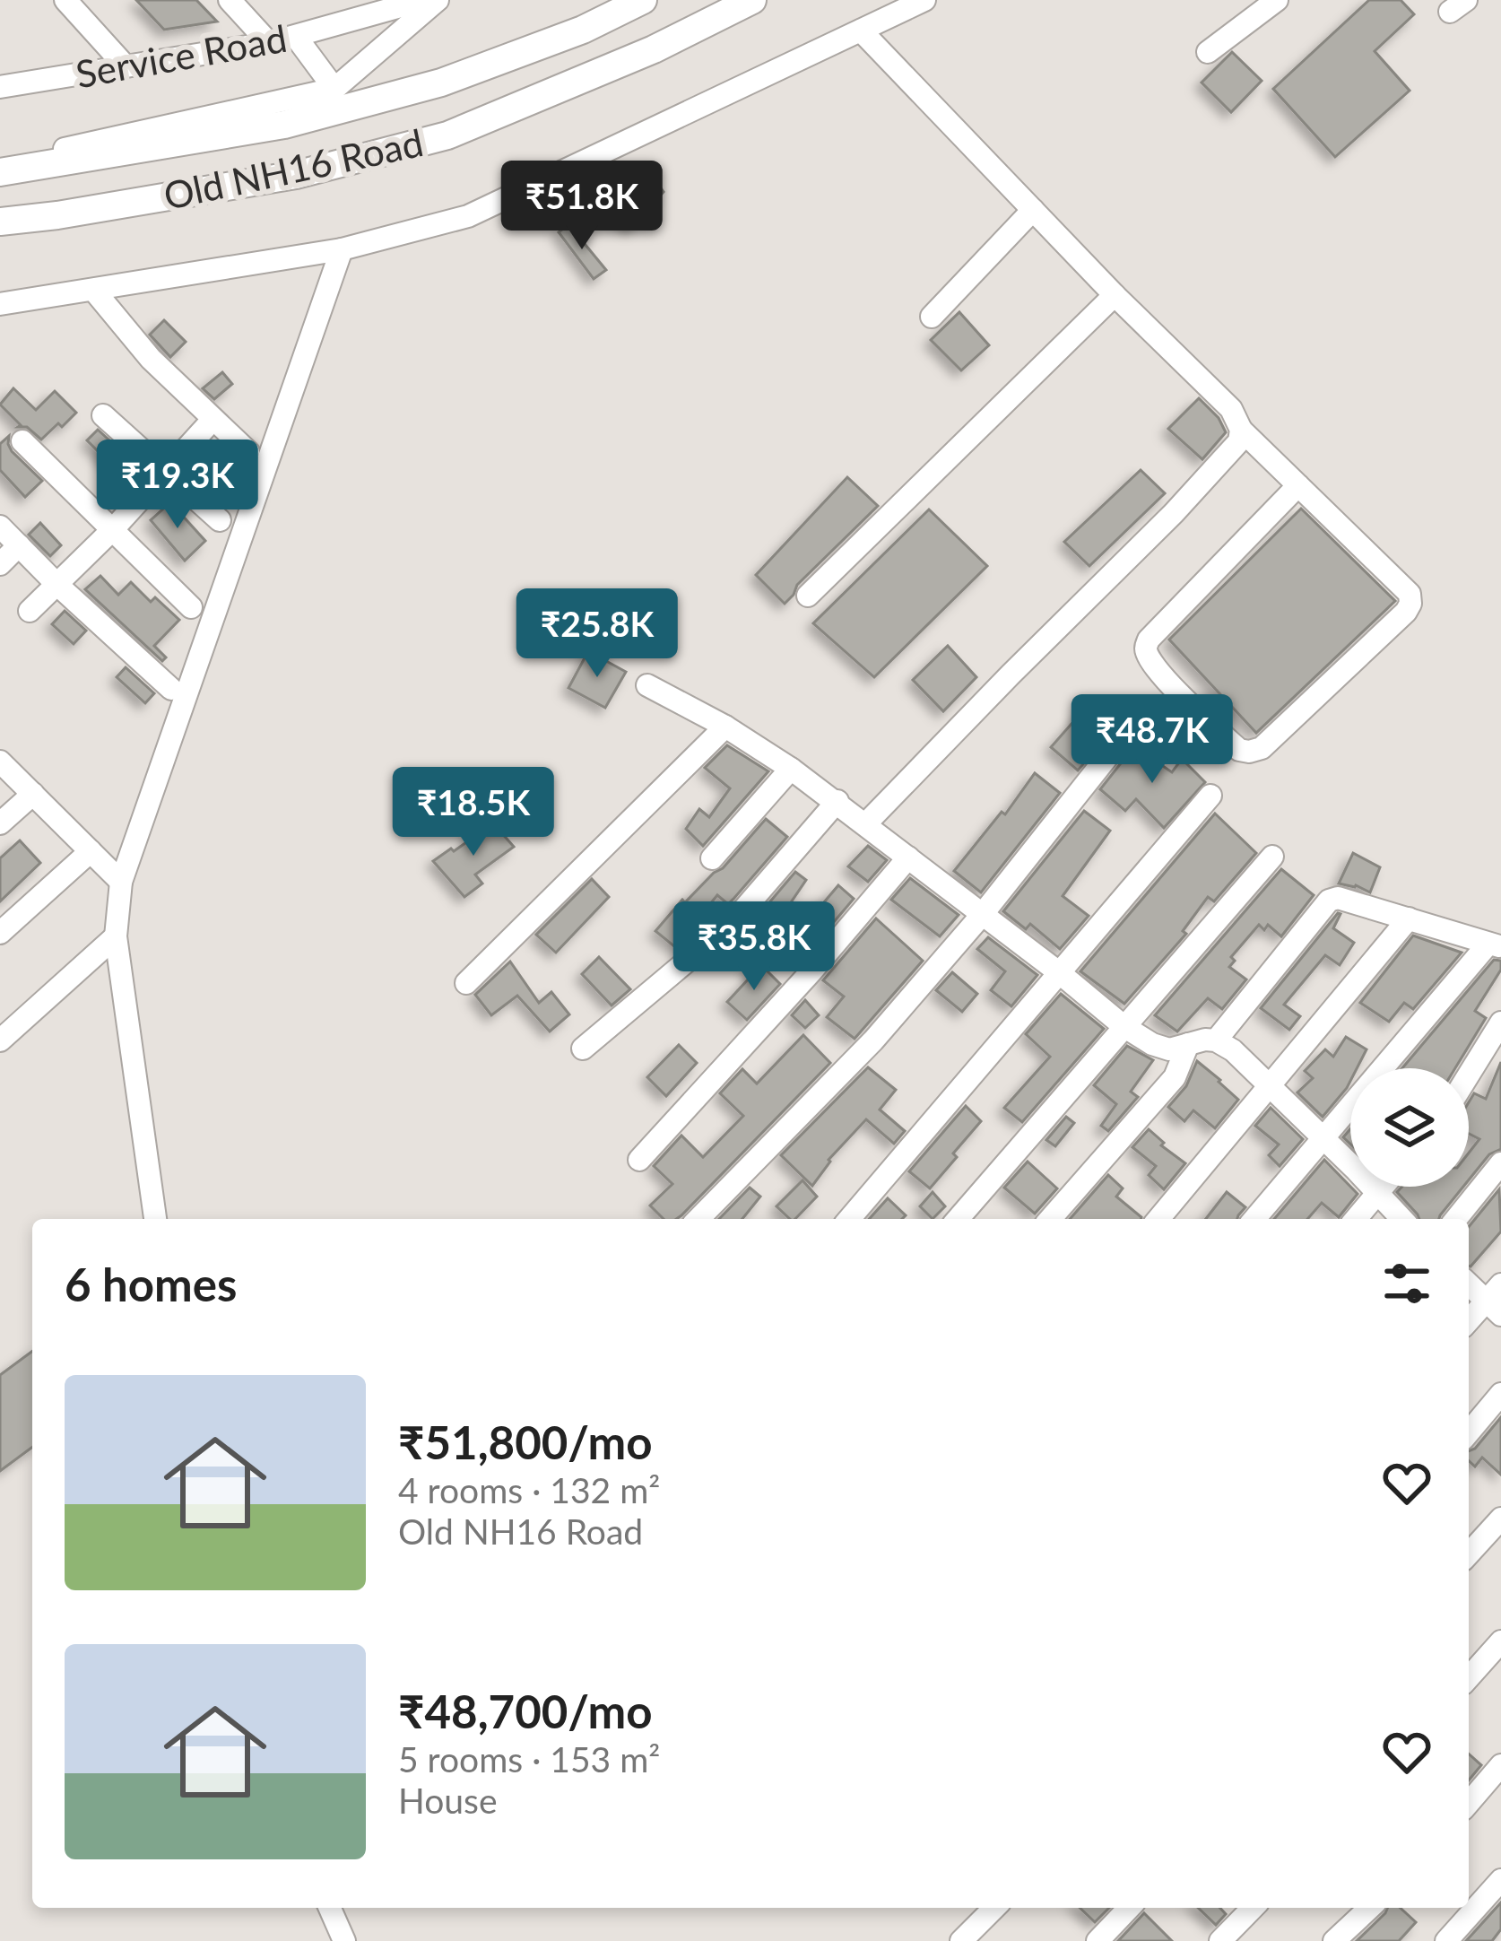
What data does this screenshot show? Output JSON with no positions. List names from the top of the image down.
{
  "streets": {
    "main road": ["Old NH16 Road"],
    "street": ["Service Road"]
  },
  "page": {
    "price": [
      "₹51.8K",
      "₹19.3K",
      "₹25.8K",
      "₹48.7K",
      "₹18.5K",
      "₹35.8K"
    ],
    "heading": "6 homes",
    "list": [
      {
        "name": "₹51,800/mo",
        "note": "4 rooms · 132 m² · Old NH16 Road"
      },
      {
        "name": "₹48,700/mo",
        "note": "5 rooms · 153 m² · House"
      }
    ]
  }
}
